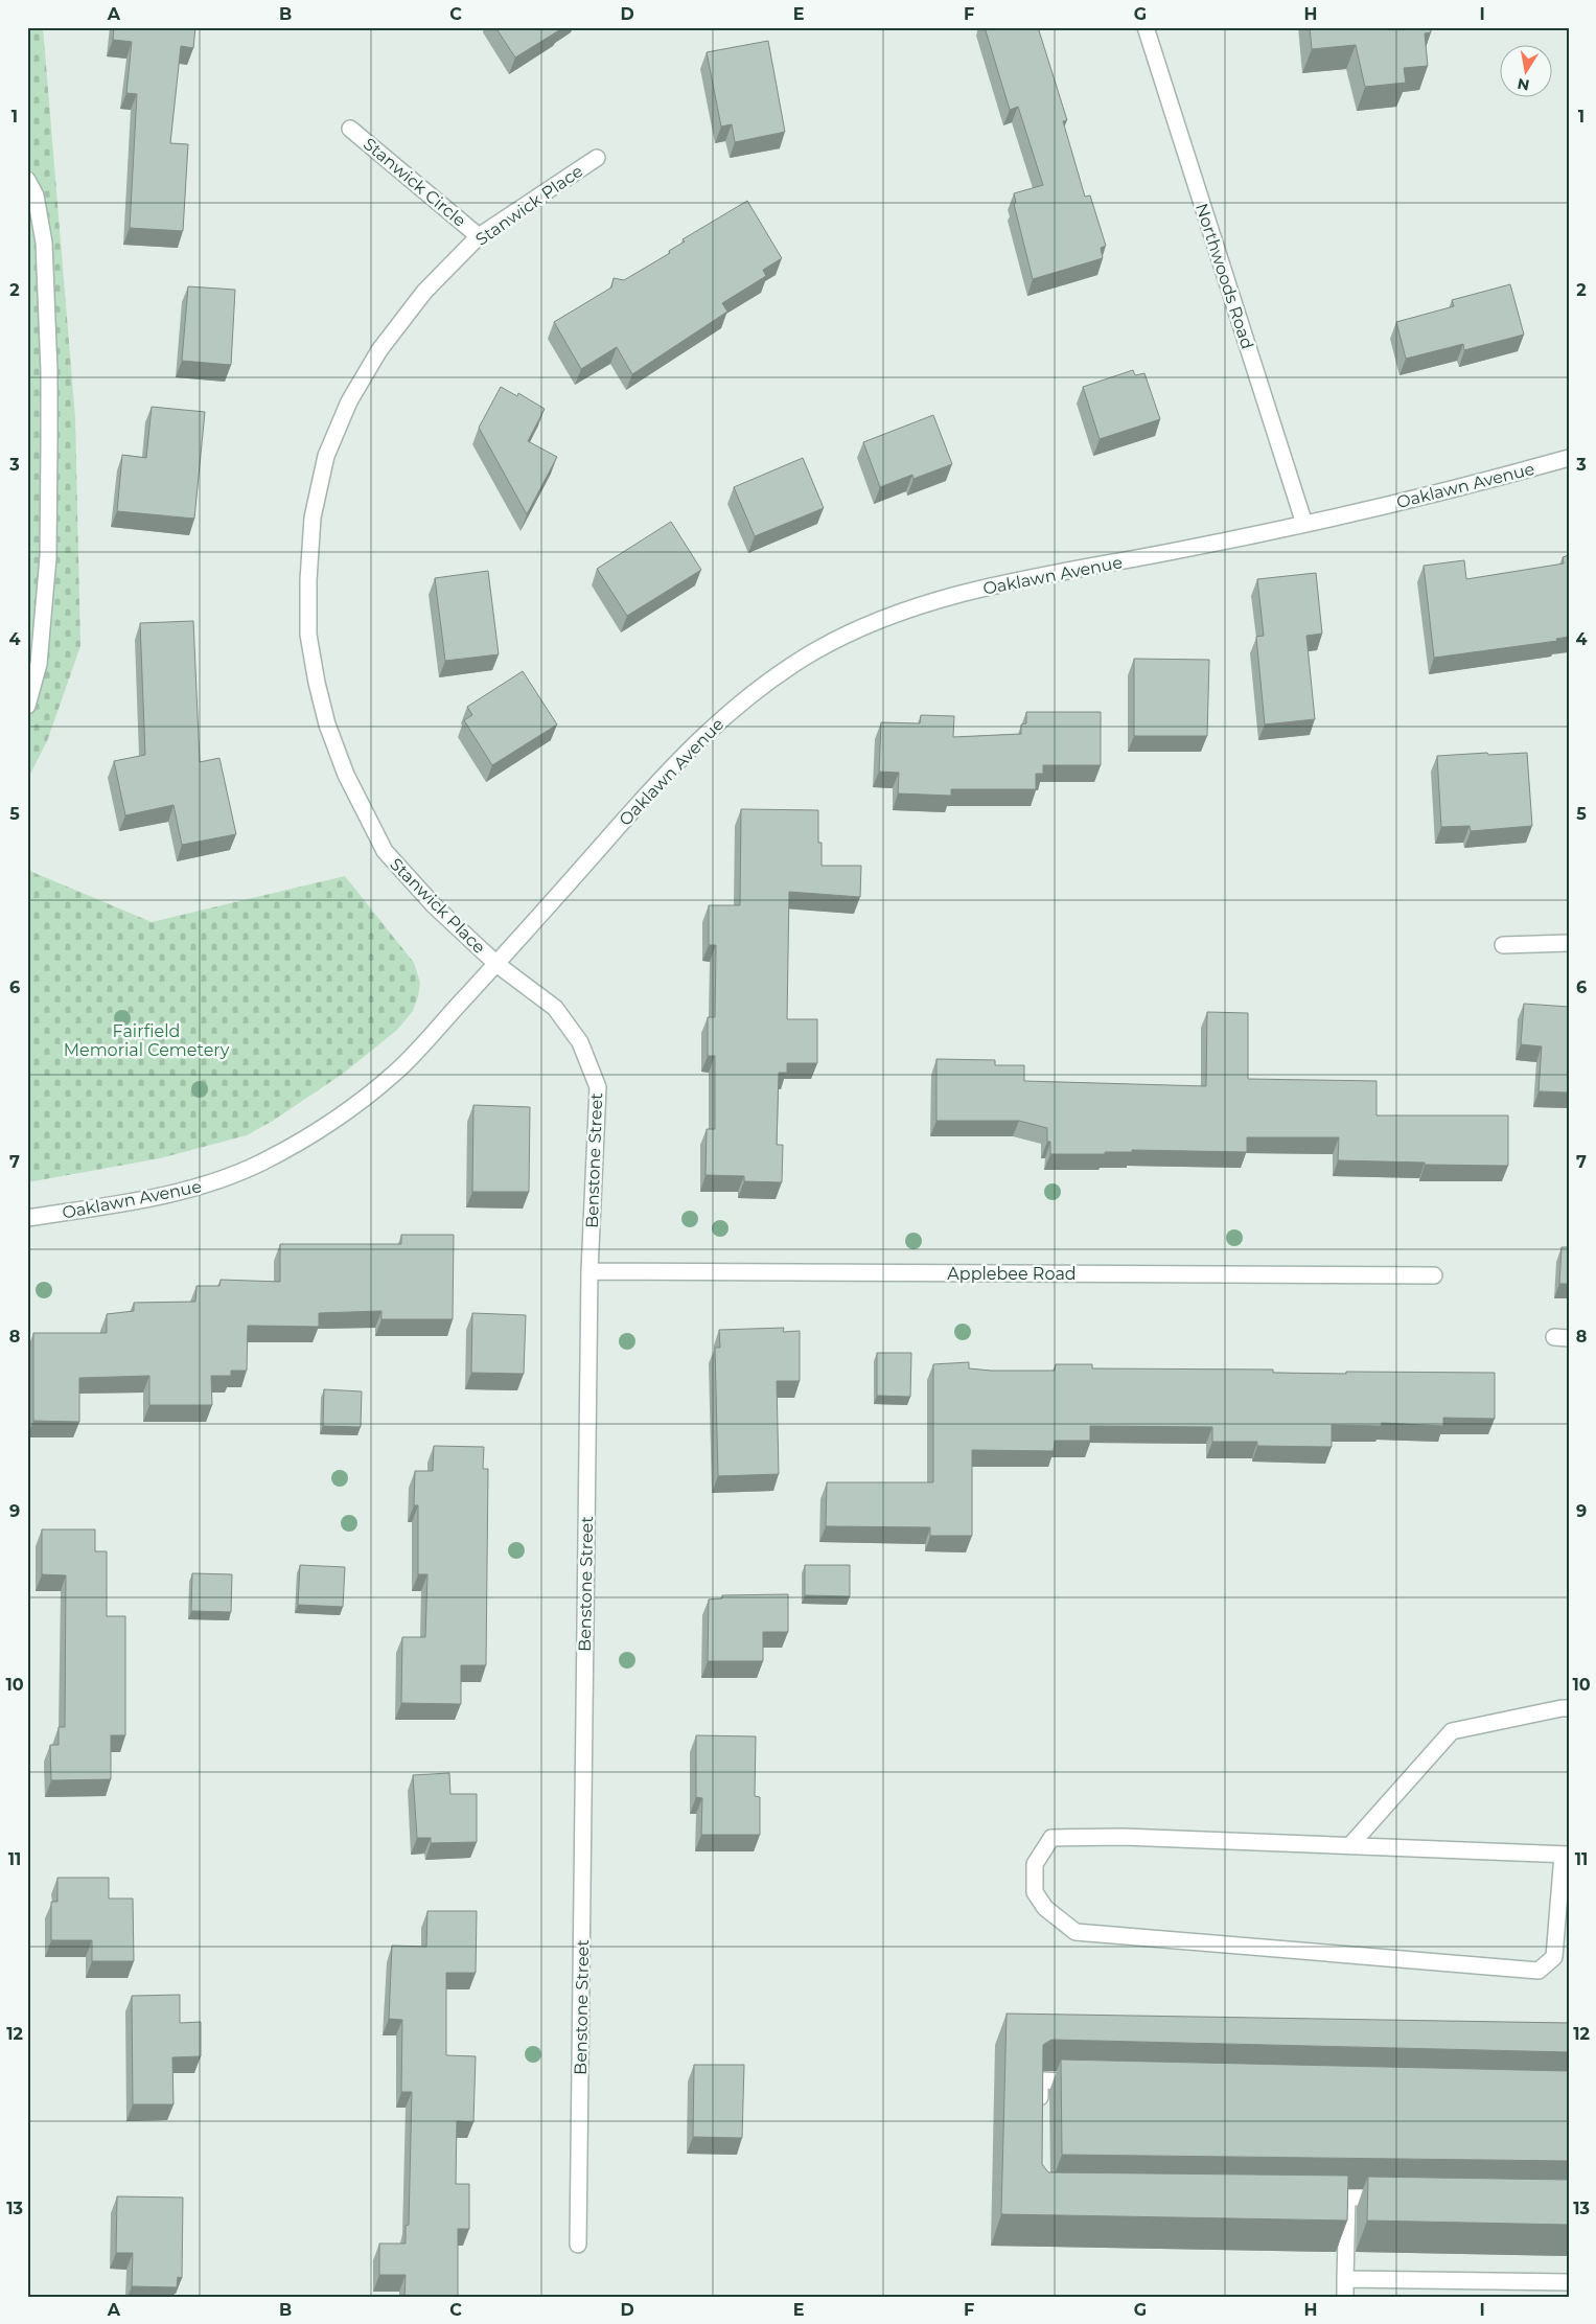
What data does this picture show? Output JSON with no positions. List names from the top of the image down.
{
  "streets": {
    "street": [
      "Stanwick Circle",
      "Stanwick Place",
      "Northwoods Road",
      "Oaklawn Avenue",
      "Benstone Street",
      "Applebee Road"
    ]
  },
  "crossings": [
    ["Stanwick Circle", "Stanwick Place"],
    ["Stanwick Place", "Oaklawn Avenue"],
    ["Stanwick Place", "Benstone Street"],
    ["Northwoods Road", "Oaklawn Avenue"],
    ["Oaklawn Avenue", "Benstone Street"],
    ["Benstone Street", "Applebee Road"]
  ],
  "parks": ["Fairfield Memorial Cemetery"],
  "north": "bottom",
  "grid": {
    "columns": [
      "A",
      "B",
      "C",
      "D",
      "E",
      "F",
      "G",
      "H",
      "I"
    ],
    "rows": [
      "1",
      "2",
      "3",
      "4",
      "5",
      "6",
      "7",
      "8",
      "9",
      "10",
      "11",
      "12",
      "13"
    ]
  }
}
